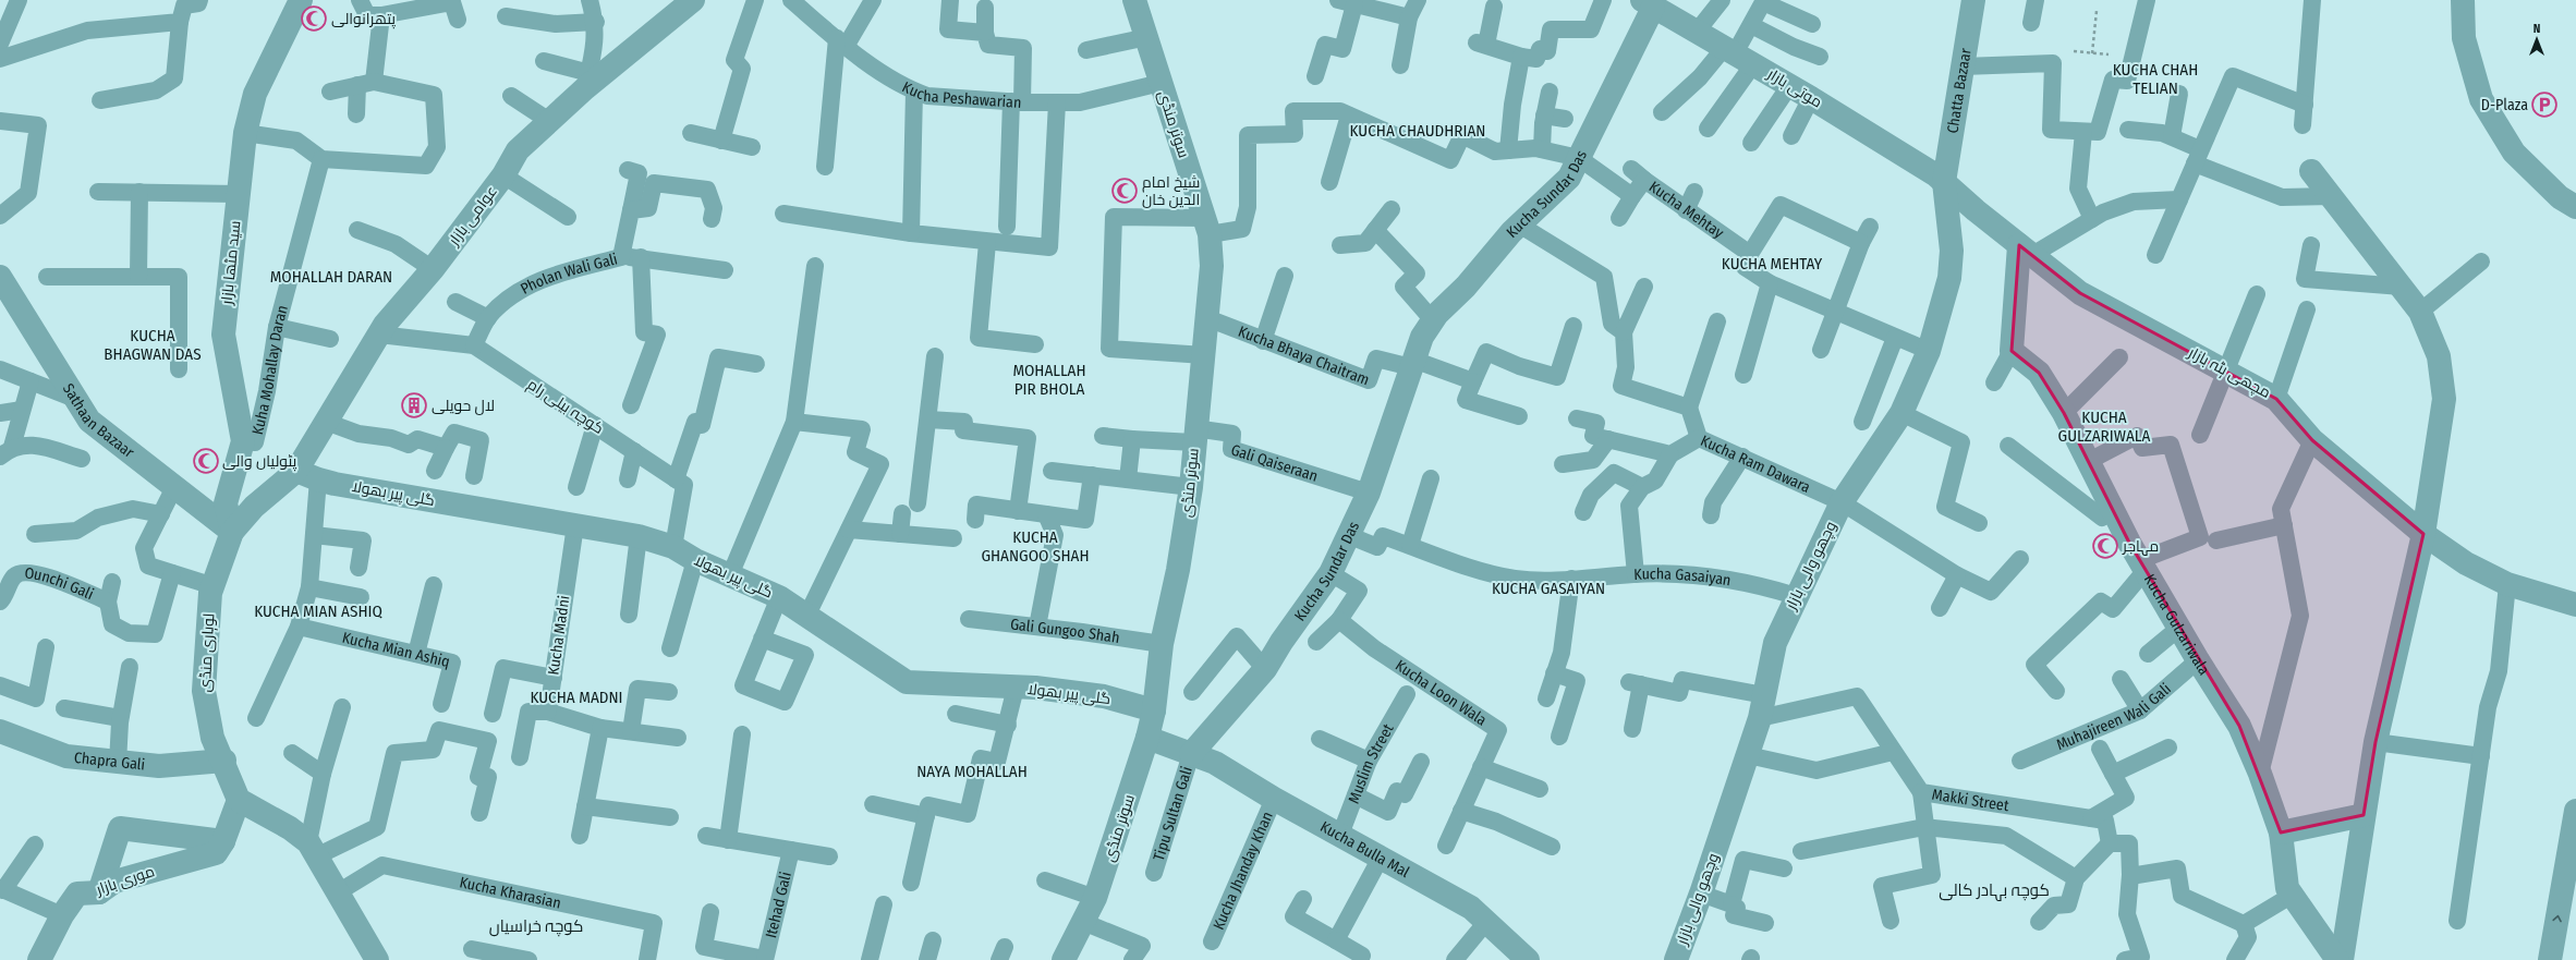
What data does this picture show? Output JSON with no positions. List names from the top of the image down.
{
  "streets": {
    "street": [
      "موتی بازار",
      "Chatta Bazaar",
      "سوتر منڈی",
      "Kucha Sundar Das",
      "عوامی بازار",
      "سید مٹھا بازار",
      "مچھی ہٹہ بازار",
      "Sathaan Bazaar",
      "گلی پیر بھولا",
      "وچھو والی بازار",
      "Kucha Gulzariwala",
      "لوہاری منڈی",
      "Chapra Gali",
      "Kucha Bulla Mal",
      "موری بازار"
    ],
    "lane": [
      "Kucha Peshawarian",
      "Kucha Mehtay",
      "Pholan Wali Gali",
      "Kucha Bhaya Chaitram",
      "Kuha Mohallay Daran",
      "کوچہ بیلی رام",
      "Gali Qaiseraan",
      "Kucha Ram Dawara",
      "Kucha Gasaiyan",
      "Ounchi Gali",
      "Gali Gungoo Shah",
      "Kucha Madni",
      "Kucha Mian Ashiq",
      "Kucha Loon Wala",
      "Muhajireen Wali Gali",
      "Muslim Street",
      "Makki Street",
      "Tipu Sultan Gali",
      "Kucha Jhanday Khan",
      "Kucha Kharasian",
      "Itehad Gali"
    ]
  },
  "crossings": [
    ["موتی بازار", "Chatta Bazaar"],
    ["موتی بازار", "Kucha Sundar Das"],
    ["موتی بازار", "مچھی ہٹہ بازار"],
    ["موتی بازار", "وچھو والی بازار"],
    ["Chatta Bazaar", "مچھی ہٹہ بازار"],
    ["Chatta Bazaar", "وچھو والی بازار"],
    ["Kucha Peshawarian", "سوتر منڈی"],
    ["سوتر منڈی", "Kucha Bhaya Chaitram"],
    ["سوتر منڈی", "Gali Qaiseraan"],
    ["سوتر منڈی", "گلی پیر بھولا"],
    ["سوتر منڈی", "Gali Gungoo Shah"],
    ["سوتر منڈی", "Kucha Bulla Mal"],
    ["Kucha Sundar Das", "Kucha Mehtay"],
    ["Kucha Sundar Das", "Kucha Bhaya Chaitram"],
    ["Kucha Sundar Das", "Gali Qaiseraan"],
    ["Kucha Sundar Das", "Kucha Gasaiyan"],
    ["Kucha Sundar Das", "Tipu Sultan Gali"],
    ["Kucha Sundar Das", "Kucha Bulla Mal"],
    ["عوامی بازار", "کوچہ بیلی رام"],
    ["عوامی بازار", "گلی پیر بھولا"],
    ["عوامی بازار", "لوہاری منڈی"],
    ["سید مٹھا بازار", "Kuha Mohallay Daran"],
    ["سید مٹھا بازار", "Sathaan Bazaar"],
    ["سید مٹھا بازار", "لوہاری منڈی"],
    ["Pholan Wali Gali", "کوچہ بیلی رام"],
    ["مچھی ہٹہ بازار", "وچھو والی بازار"],
    ["Sathaan Bazaar", "لوہاری منڈی"],
    ["Kucha Ram Dawara", "وچھو والی بازار"],
    ["گلی پیر بھولا", "Kucha Madni"],
    ["گلی پیر بھولا", "لوہاری منڈی"],
    ["وچھو والی بازار", "Kucha Gasaiyan"],
    ["وچھو والی بازار", "Makki Street"],
    ["Kucha Gulzariwala", "Muhajireen Wali Gali"],
    ["لوہاری منڈی", "Chapra Gali"],
    ["لوہاری منڈی", "موری بازار"],
    ["Muslim Street", "Kucha Bulla Mal"],
    ["Tipu Sultan Gali", "Kucha Bulla Mal"],
    ["Kucha Bulla Mal", "Kucha Jhanday Khan"]
  ],
  "districts": [
    "KUCHA CHAH TELIAN",
    "KUCHA CHAUDHRIAN",
    "KUCHA MEHTAY",
    "MOHALLAH DARAN",
    "KUCHA BHAGWAN DAS",
    "MOHALLAH PIR BHOLA",
    "KUCHA GULZARIWALA",
    "KUCHA GHANGOO SHAH",
    "KUCHA GASAIYAN",
    "KUCHA MIAN ASHIQ",
    "KUCHA MADNI",
    "NAYA MOHALLAH",
    "کوچہ بہادر کالی",
    "کوچہ خراسیاں"
  ],
  "places": {
    "mosque": [
      "پتھرانوالی",
      "شیخ امام الدین خان",
      "پٹولیاں والی",
      "مہاجر"
    ],
    "parking": ["D-Plaza"],
    "building": ["لال حویلی"]
  },
  "north": "top"
}
